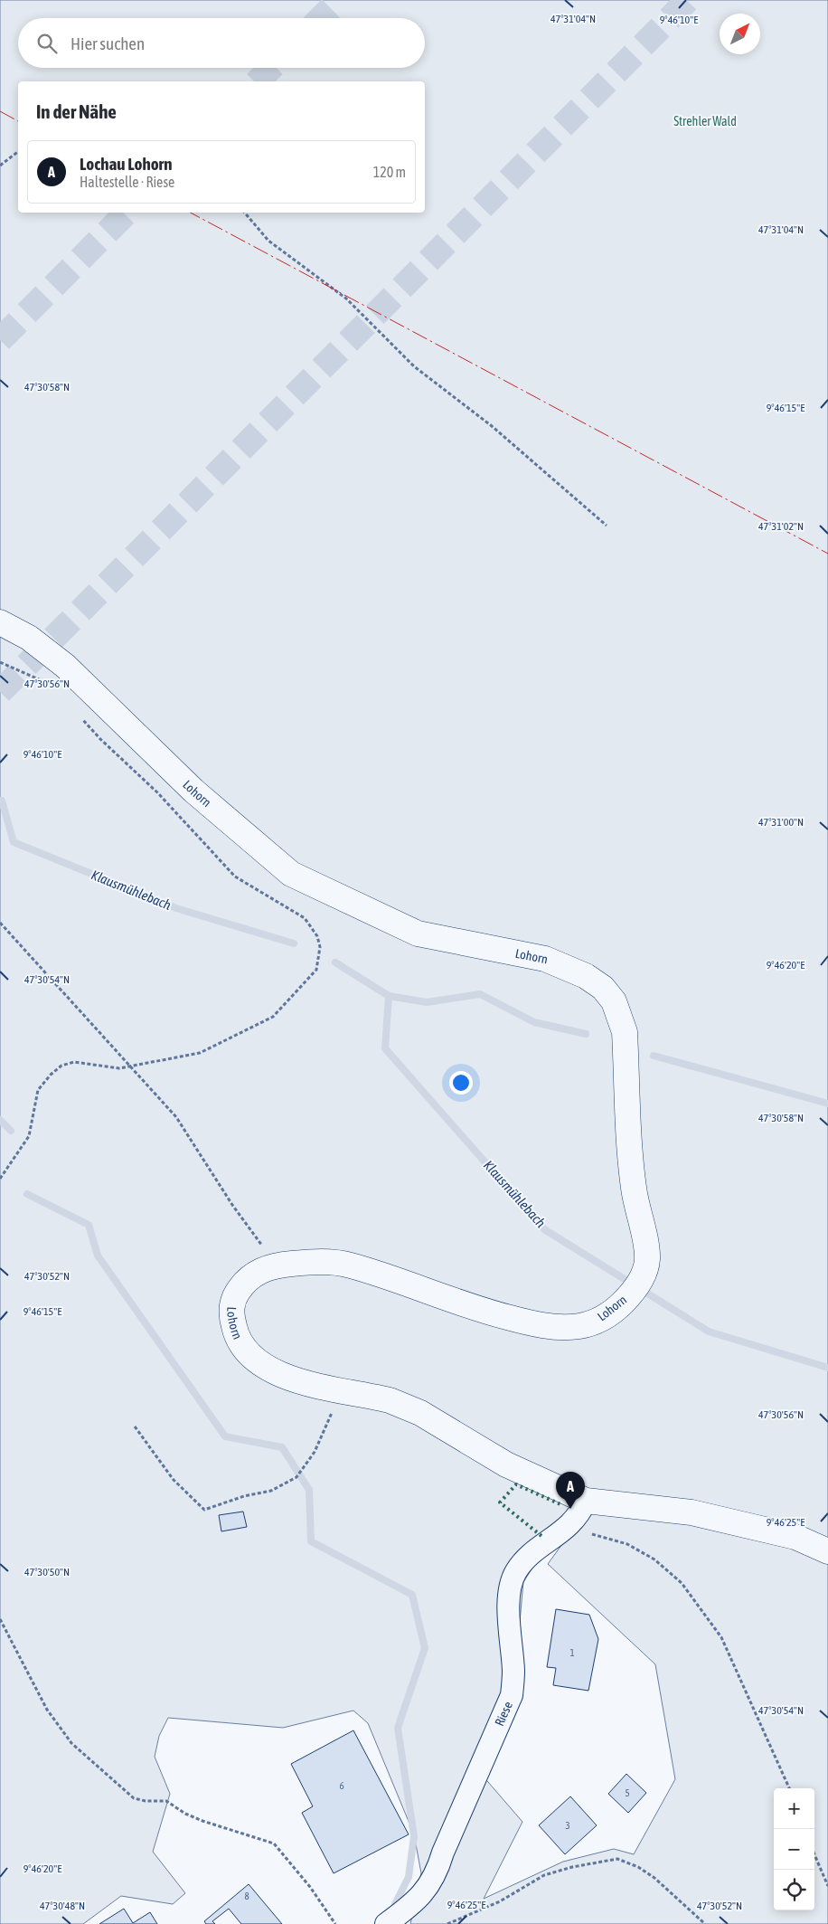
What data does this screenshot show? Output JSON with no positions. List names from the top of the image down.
{
  "streets": {
    "street": ["Lohorn", "Riese"]
  },
  "crossings": [
    ["Lohorn", "Riese"]
  ],
  "water": ["Klausmühlebach"],
  "parks": ["Strehler Wald"],
  "house_numbers": [
    "1",
    "6",
    "5",
    "3",
    "8"
  ],
  "north": "top right",
  "page": {
    "search": "Hier suchen",
    "heading": "In der Nähe",
    "list": [
      {
        "mark": "A",
        "name": "Lochau Lohorn",
        "note": "Haltestelle · Riese",
        "value": "120 m"
      }
    ],
    "pins": "A",
    "map_buttons": ["+", "−"]
  },
  "coordinates": [
    "47°31'04\"N",
    "9°46'10\"E",
    "47°30'58\"N",
    "9°46'15\"E",
    "47°31'02\"N",
    "47°30'56\"N",
    "47°31'00\"N",
    "9°46'20\"E",
    "47°30'54\"N",
    "47°30'52\"N",
    "9°46'25\"E",
    "47°30'50\"N",
    "47°30'48\"N"
  ]
}
